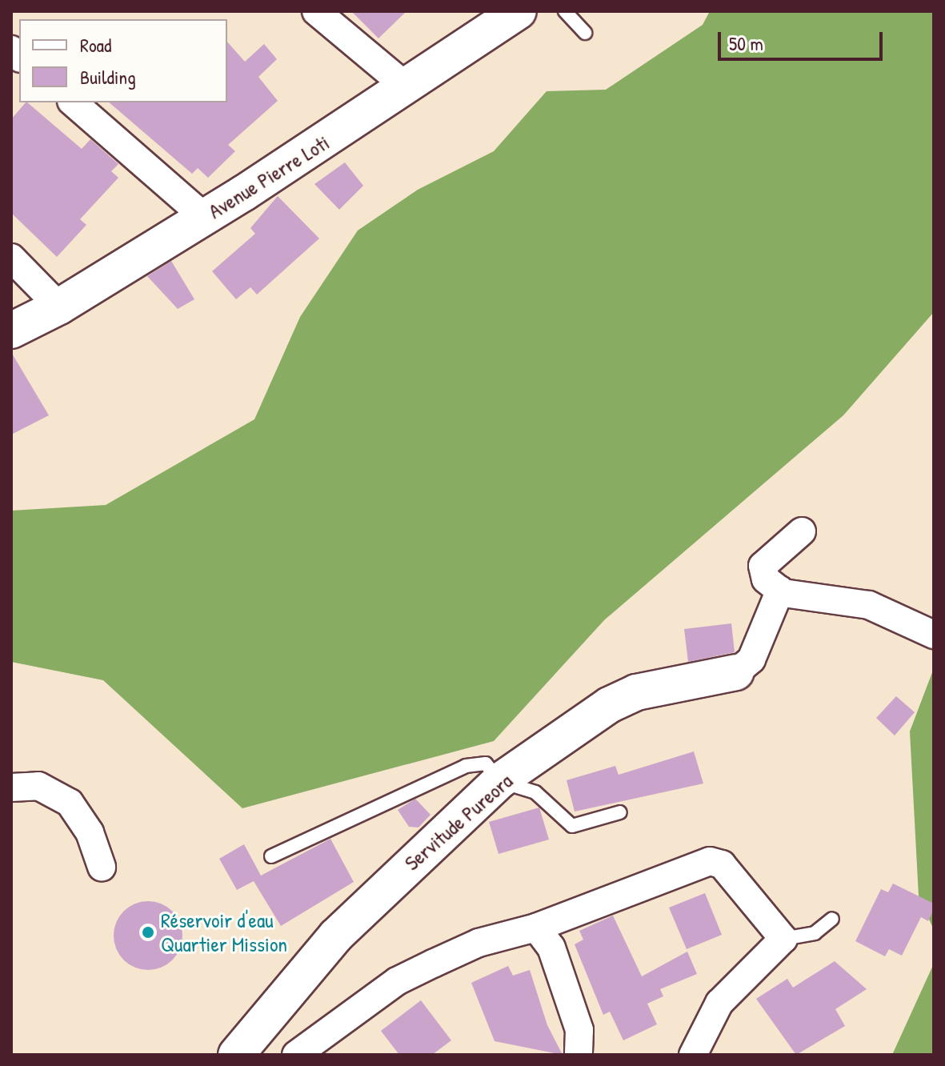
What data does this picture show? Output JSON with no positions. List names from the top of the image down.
{
  "streets": {
    "main road": ["Avenue Pierre Loti", "Servitude Pureora"]
  },
  "places": ["Réservoir d'eau Quartier Mission"],
  "legend": ["Road", "Building"],
  "scale_bar": "50 m"
}
